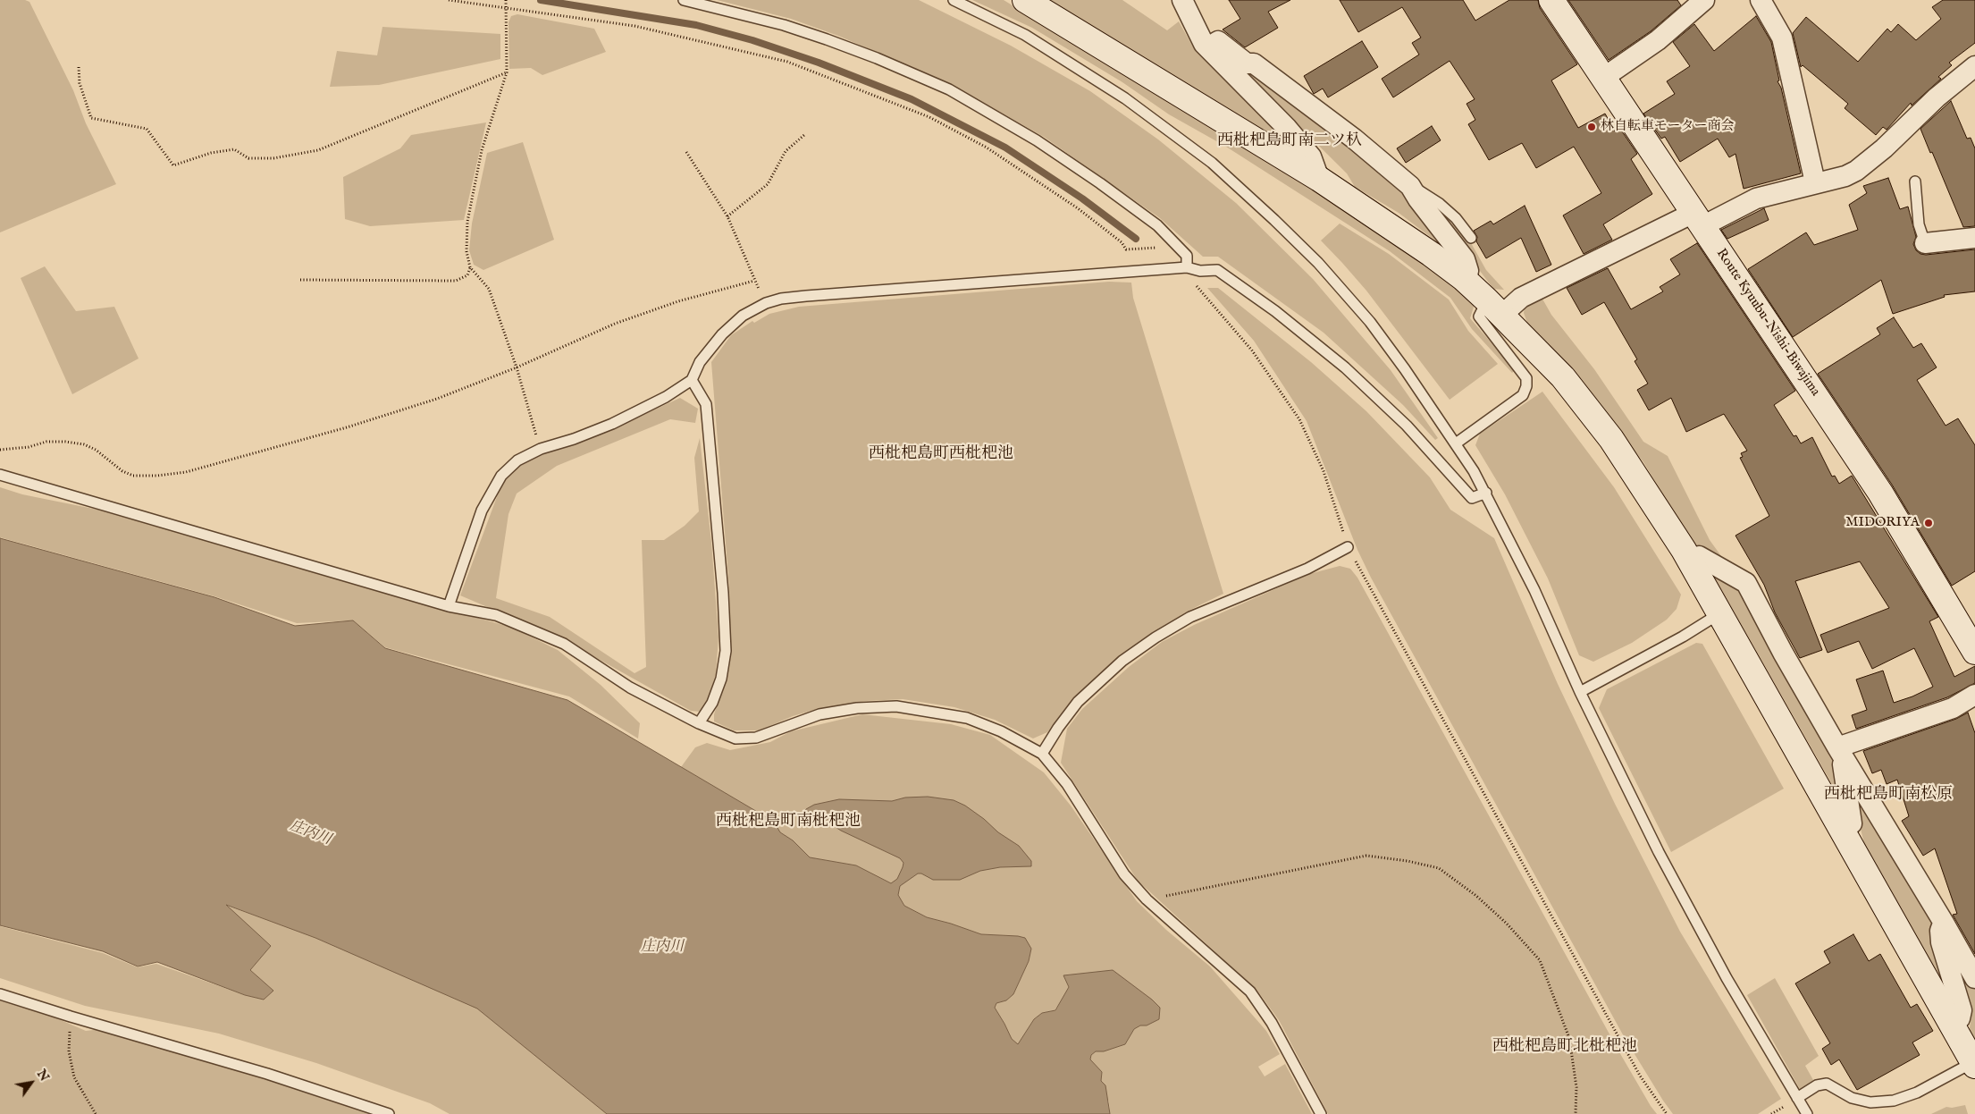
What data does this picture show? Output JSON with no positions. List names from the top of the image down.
{
  "streets": {
    "street": ["Route Kyuubu-Nishi-Biwajima"]
  },
  "districts": [
    "西枇杷島町南二ツ杁",
    "西枇杷島町西枇杷池",
    "西枇杷島町南松原",
    "西枇杷島町南枇杷池",
    "西枇杷島町北枇杷池"
  ],
  "water": ["庄内川"],
  "places": ["林自転車モーター商会", "MIDORIYA"],
  "north": "top right"
}
